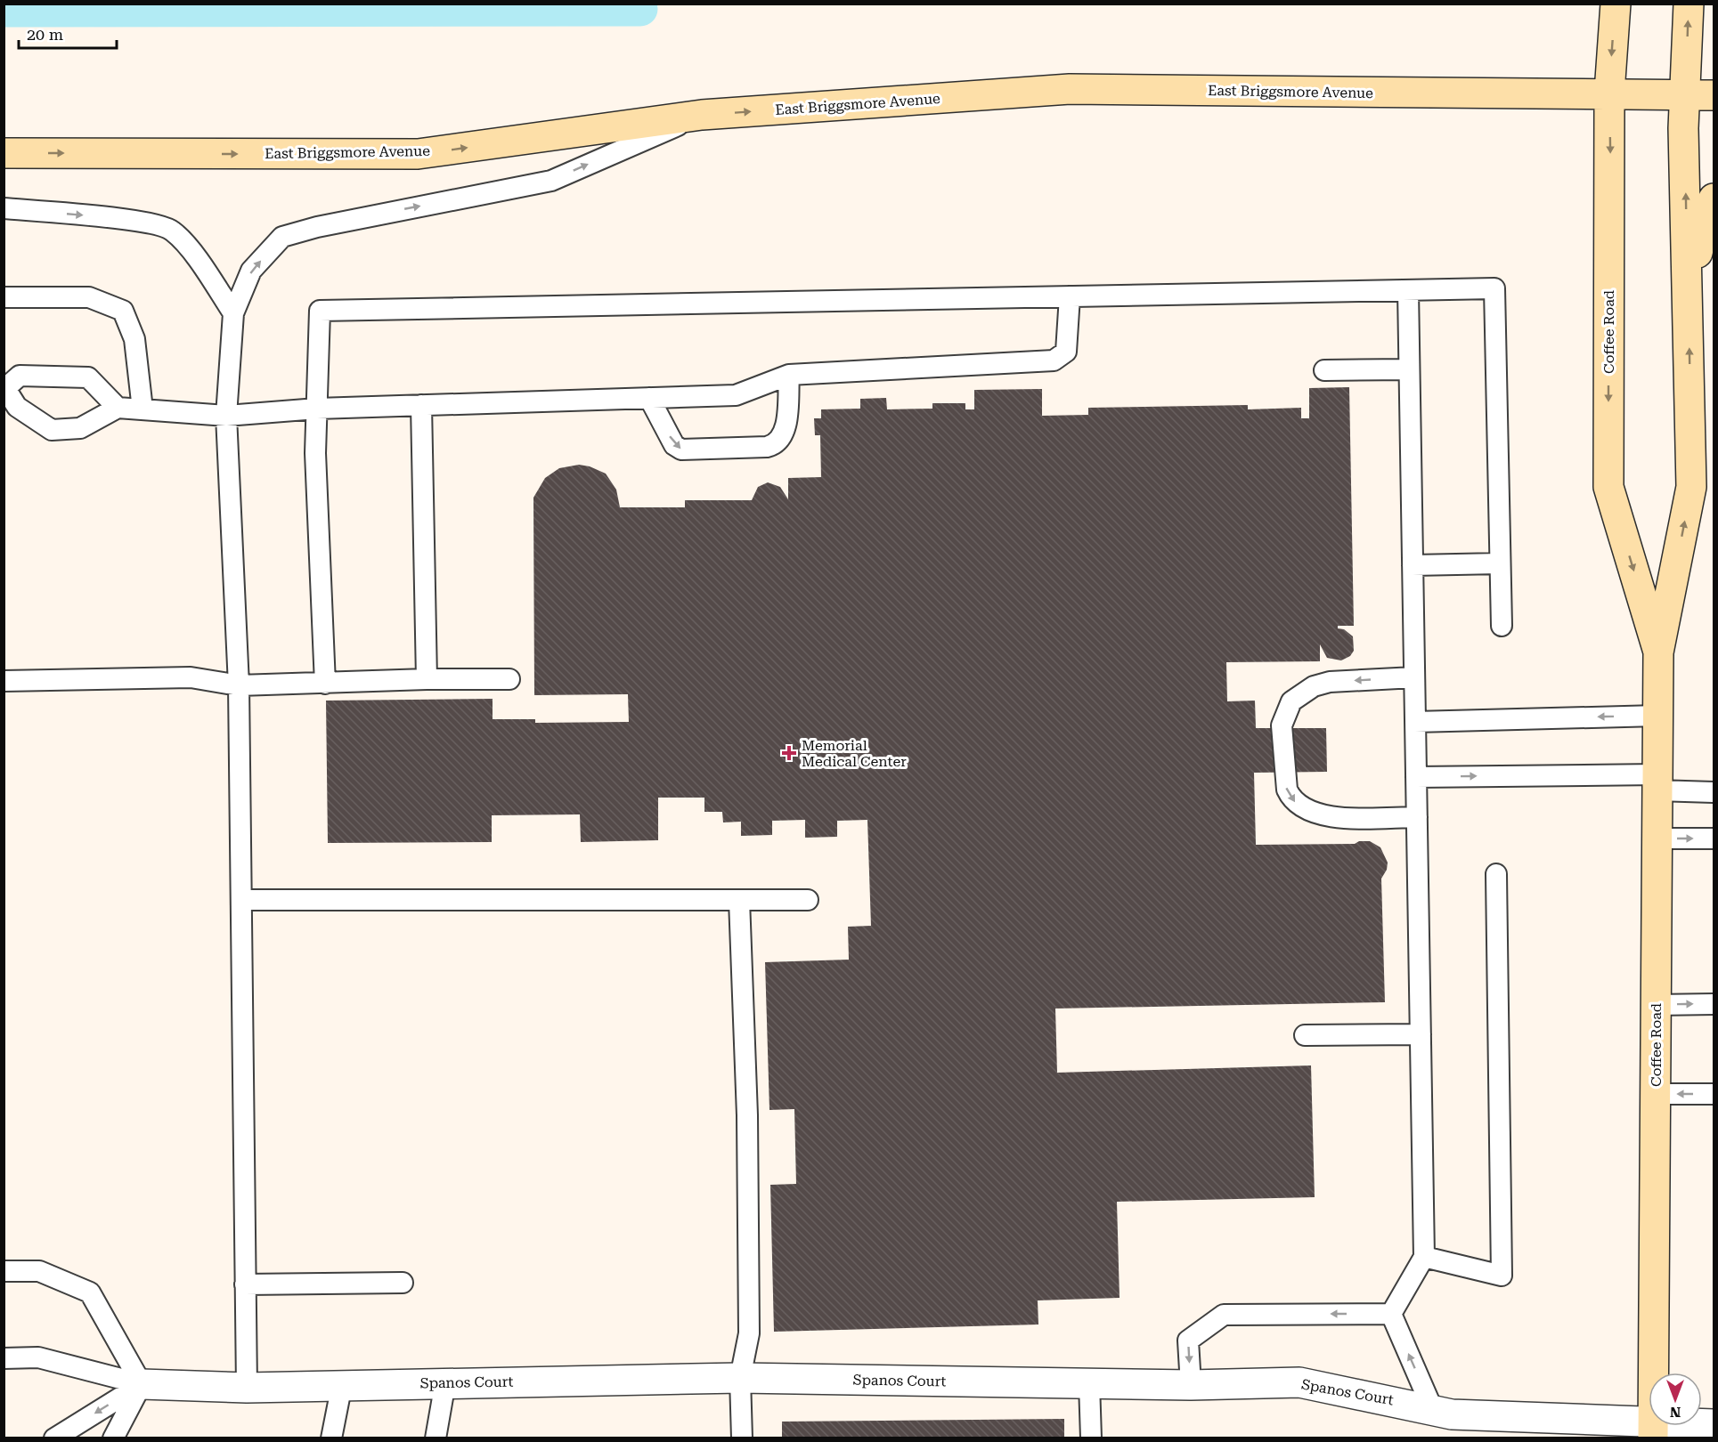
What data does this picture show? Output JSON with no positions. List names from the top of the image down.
{
  "streets": {
    "main road": ["East Briggsmore Avenue", "Coffee Road"],
    "street": ["Spanos Court"]
  },
  "crossings": [
    ["East Briggsmore Avenue", "Coffee Road"],
    ["Coffee Road", "Spanos Court"]
  ],
  "one_way": ["East Briggsmore Avenue"],
  "places": {
    "health": ["Memorial Medical Center"]
  },
  "scale_bar": "20 m",
  "north": "bottom"
}
